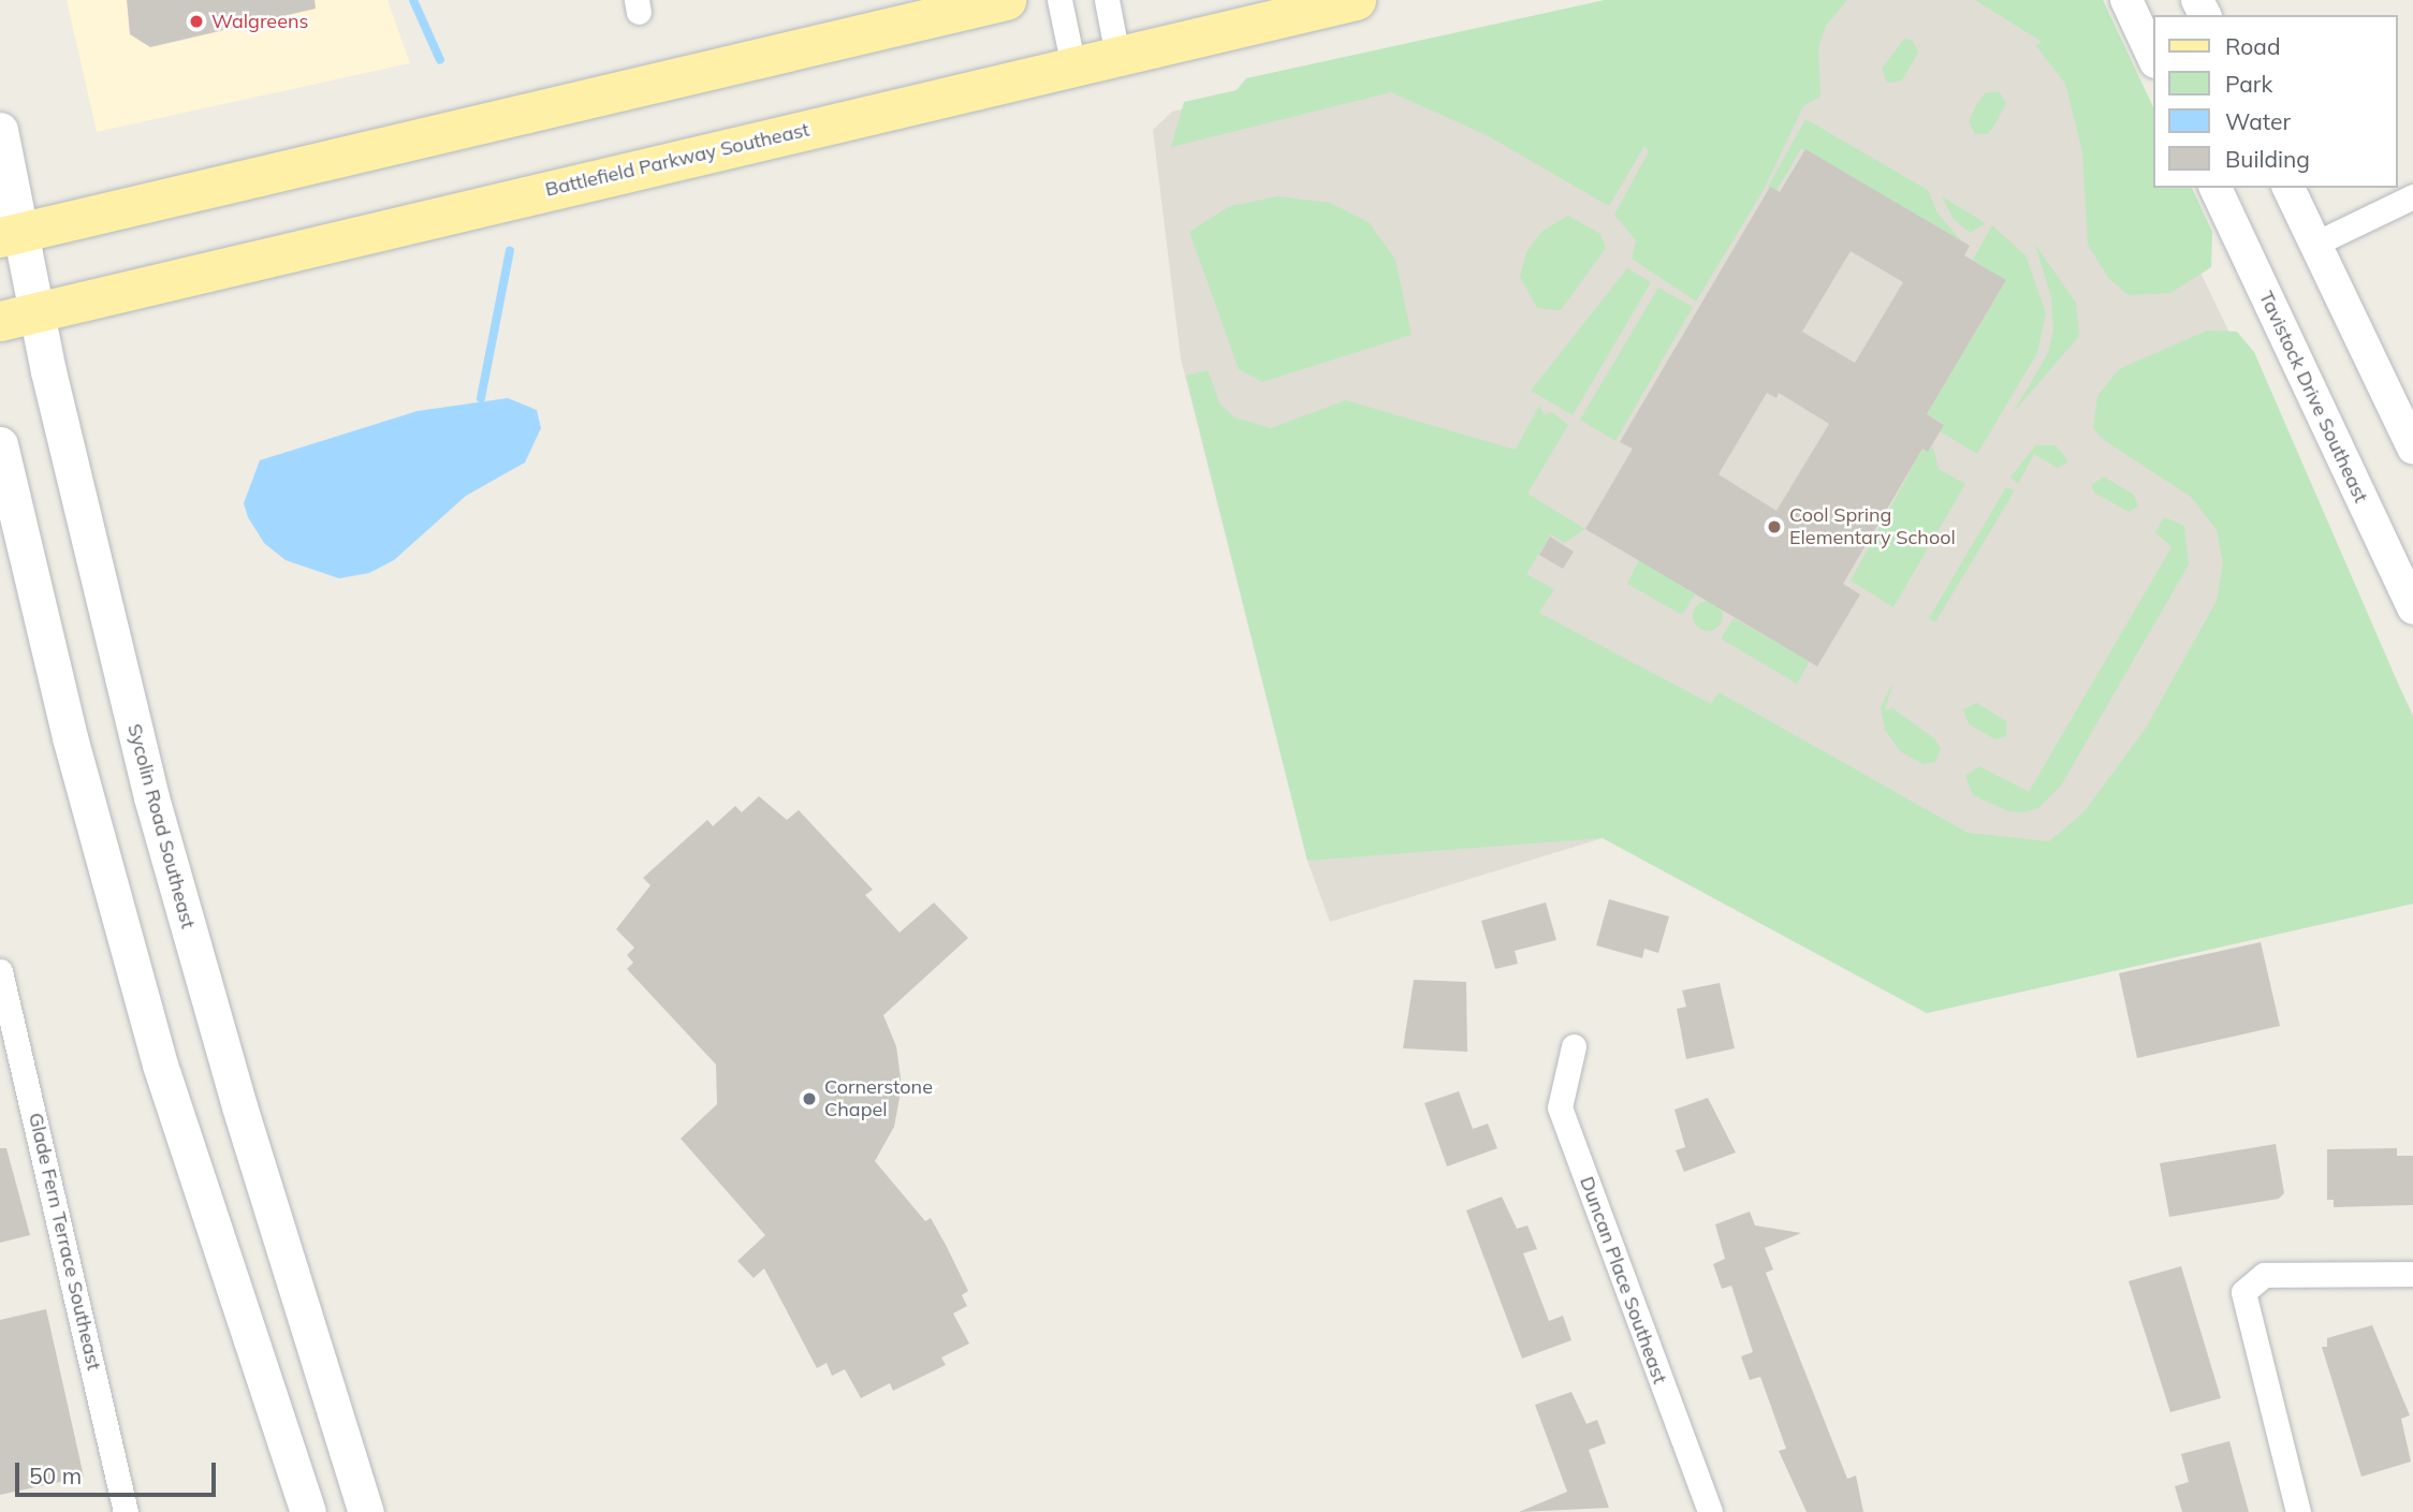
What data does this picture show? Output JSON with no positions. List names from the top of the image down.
{
  "streets": {
    "main road": ["Battlefield Parkway Southeast", "Sycolin Road Southeast"],
    "street": ["Tavistock Drive Southeast", "Glade Fern Terrace Southeast", "Duncan Place Southeast"]
  },
  "crossings": [
    ["Battlefield Parkway Southeast", "Sycolin Road Southeast"]
  ],
  "places": ["Walgreens", "Cool Spring Elementary School", "Cornerstone Chapel"],
  "legend": [
    "Road",
    "Park",
    "Water",
    "Building"
  ],
  "scale_bar": "50 m"
}
